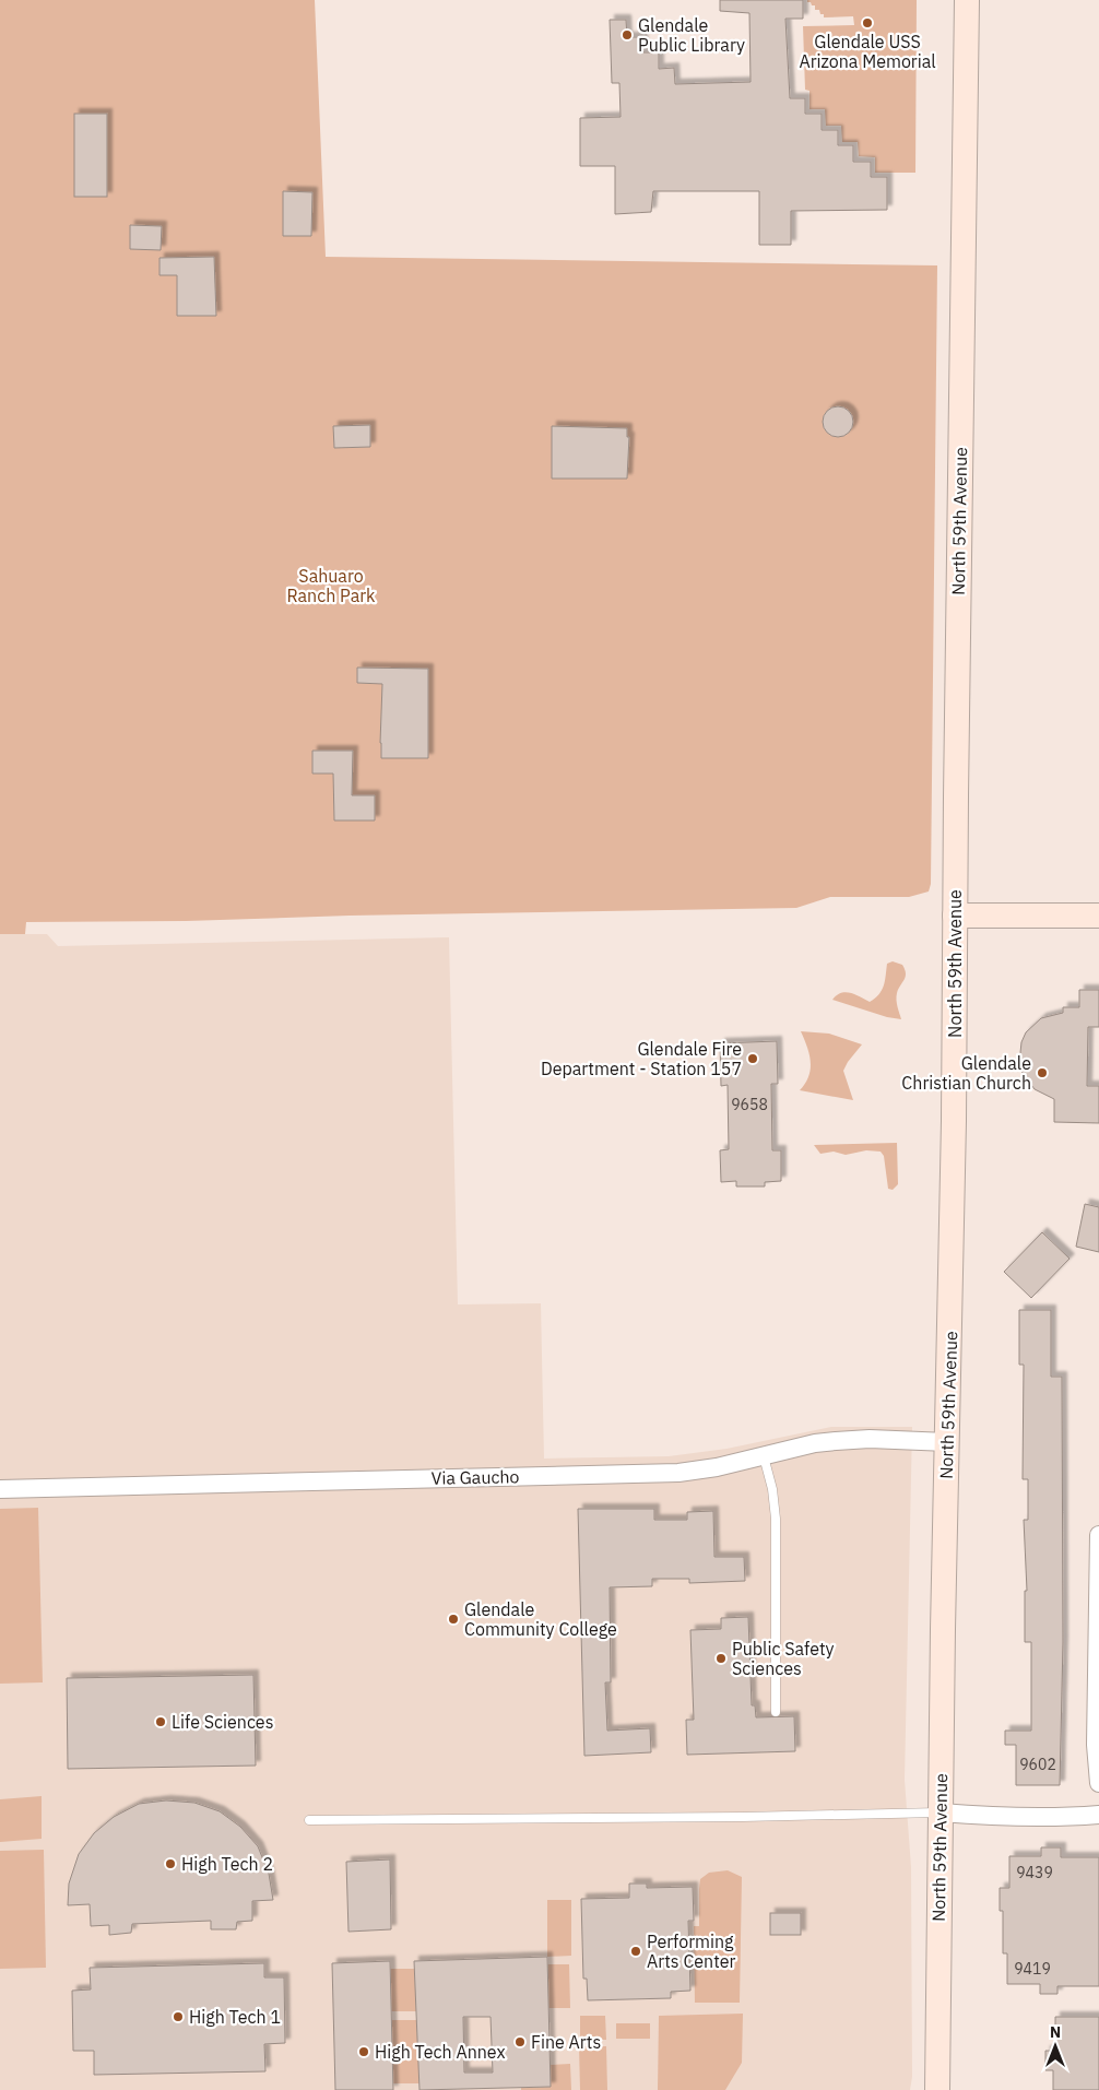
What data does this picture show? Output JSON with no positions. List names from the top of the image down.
{
  "streets": {
    "main road": ["North 59th Avenue"],
    "street": ["Via Gaucho"]
  },
  "crossings": [
    ["North 59th Avenue", "Via Gaucho"]
  ],
  "parks": ["Sahuaro Ranch Park"],
  "places": [
    "Glendale USS Arizona Memorial",
    "Glendale Public Library",
    "Glendale Fire Department - Station 157",
    "Glendale Christian Church",
    "Glendale Community College",
    "Public Safety Sciences",
    "Life Sciences",
    "High Tech 2",
    "Performing Arts Center",
    "High Tech 1",
    "Fine Arts",
    "High Tech Annex"
  ],
  "house_numbers": [
    "9658",
    "9602",
    "9439",
    "9419"
  ],
  "north": "top"
}
